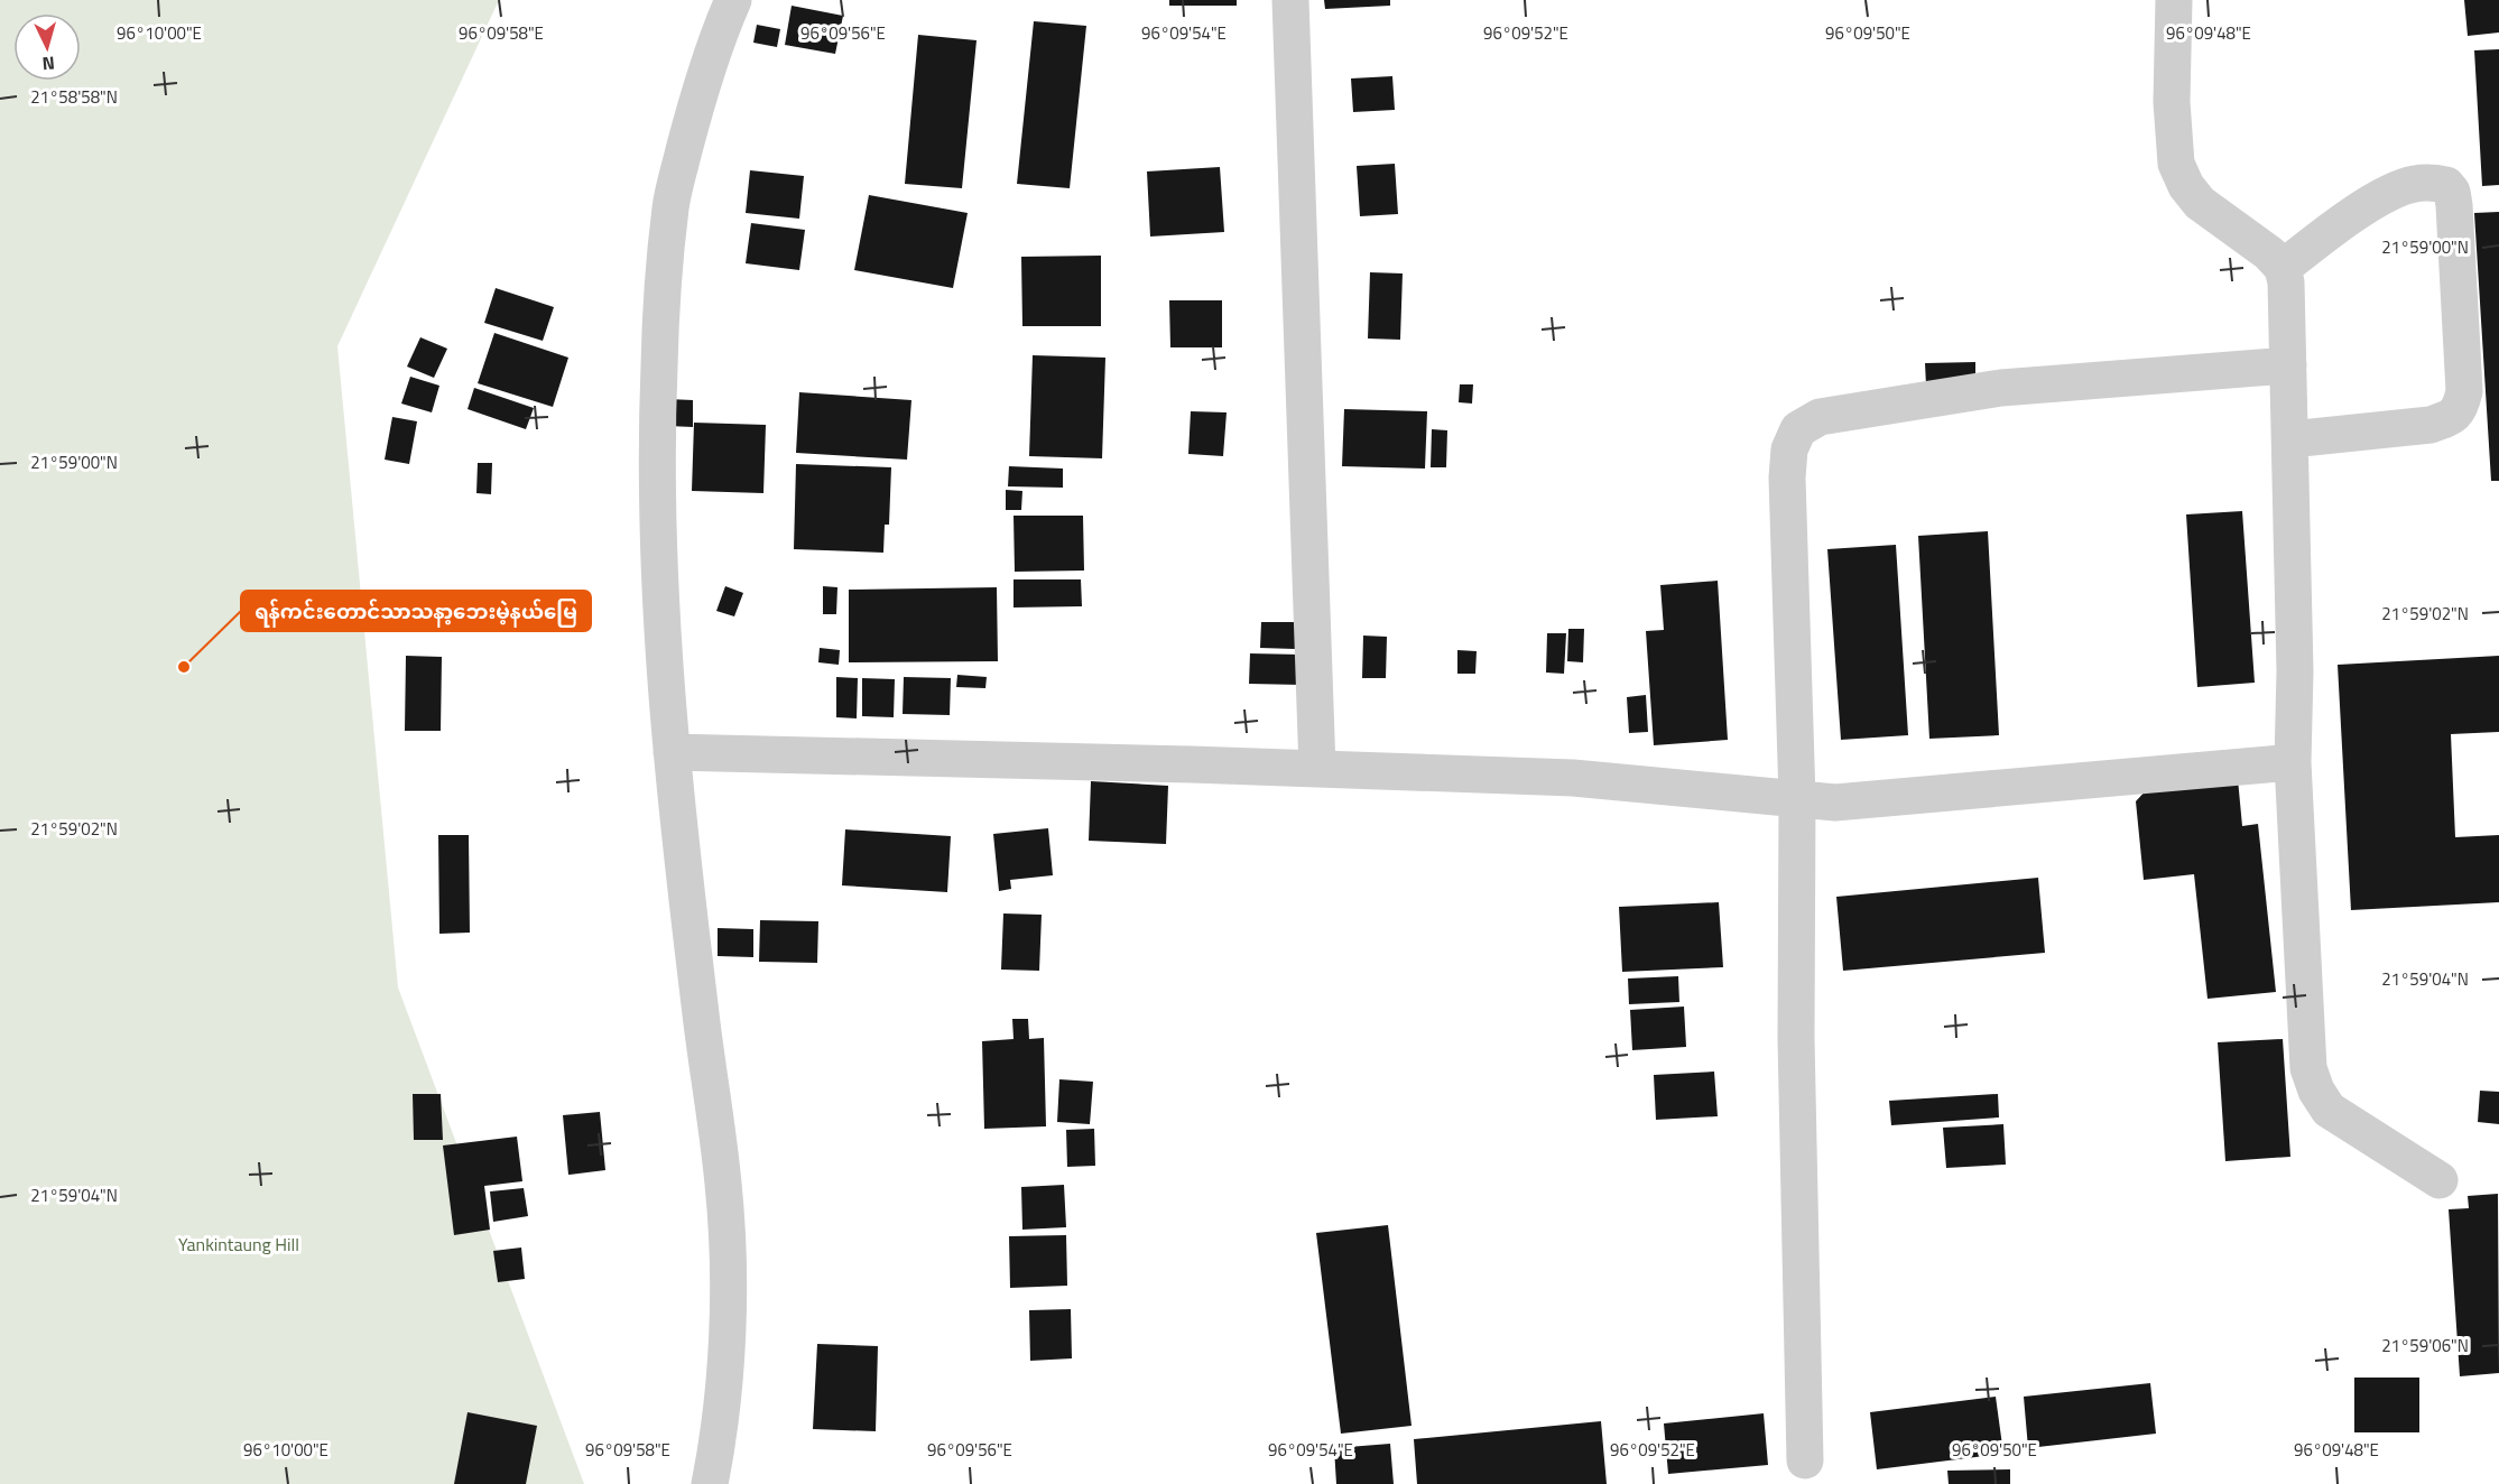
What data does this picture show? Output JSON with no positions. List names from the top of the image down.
{
  "parks": ["Yankintaung Hill"],
  "places": ["ရန်ကင်းတောင်သာသနာ့ဘေးမဲ့နယ်မြေ"],
  "north": "bottom",
  "coordinates": [
    "96°10'00\"E",
    "96°09'58\"E",
    "96°09'56\"E",
    "96°09'54\"E",
    "96°09'52\"E",
    "96°09'50\"E",
    "96°09'48\"E",
    "21°58'58\"N",
    "21°59'00\"N",
    "21°59'02\"N",
    "21°59'04\"N",
    "21°59'06\"N"
  ]
}
